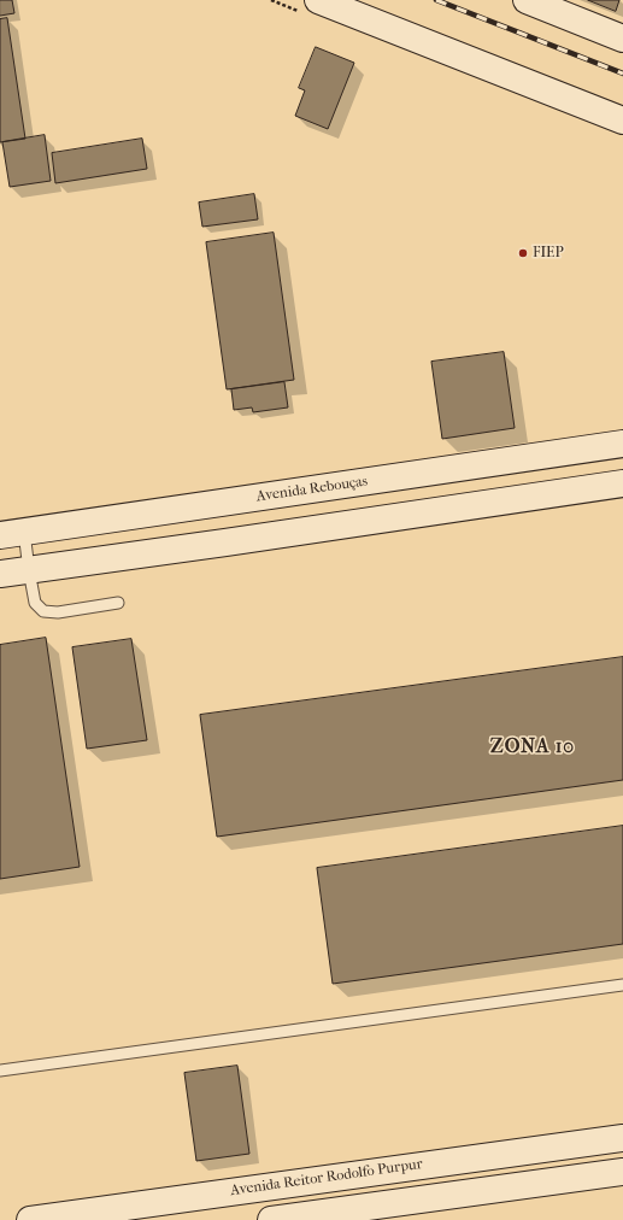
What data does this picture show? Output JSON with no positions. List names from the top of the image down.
{
  "streets": {
    "main road": ["Avenida Rebouças", "Avenida Reitor Rodolfo Purpur"]
  },
  "districts": ["ZONA 10"],
  "places": ["FIEP"]
}
